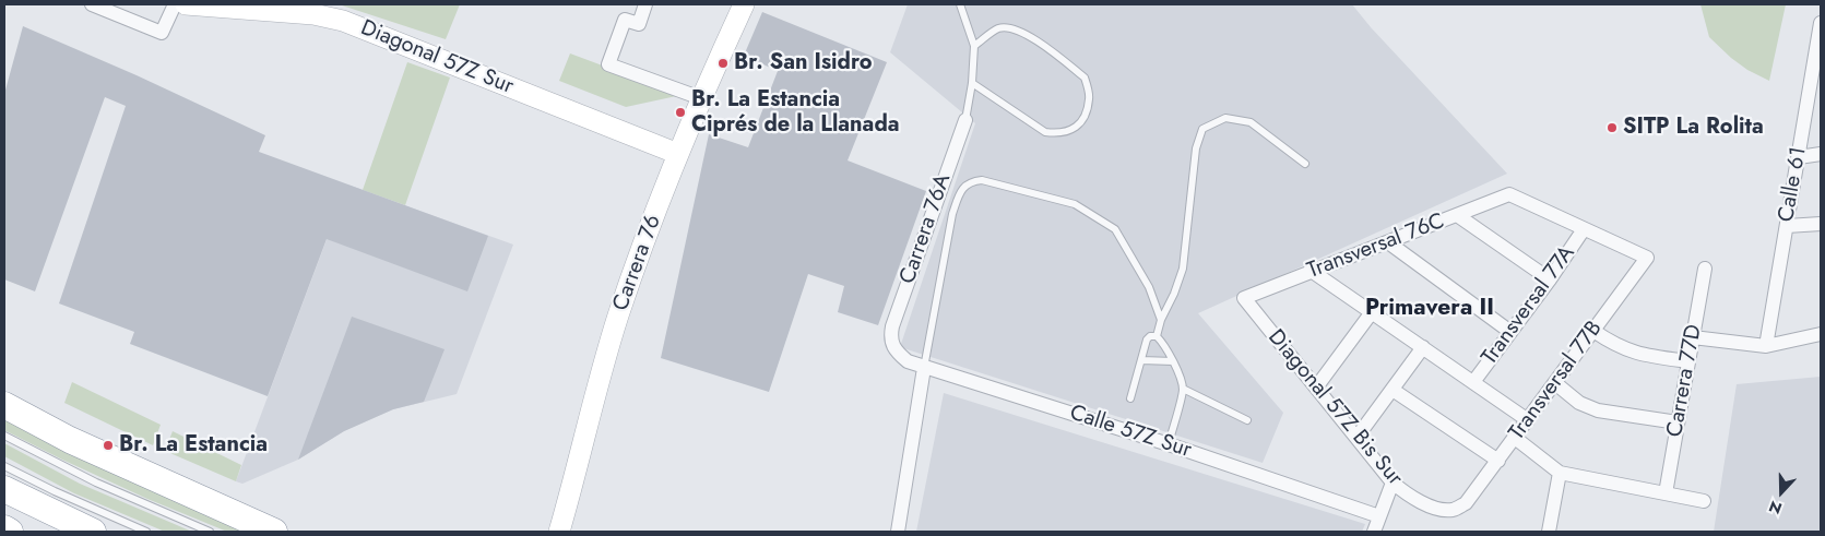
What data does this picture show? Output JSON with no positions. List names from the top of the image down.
{
  "streets": {
    "street": [
      "Diagonal 57Z Sur",
      "Calle 61",
      "Carrera 76A",
      "Transversal 76C",
      "Carrera 76",
      "Transversal 77A",
      "Transversal 77B",
      "Carrera 77D",
      "Diagonal 57Z Bis Sur",
      "Calle 57Z Sur"
    ]
  },
  "crossings": [
    ["Diagonal 57Z Sur", "Carrera 76"],
    ["Carrera 76A", "Calle 57Z Sur"],
    ["Transversal 76C", "Transversal 77A"],
    ["Transversal 76C", "Transversal 77B"],
    ["Transversal 76C", "Diagonal 57Z Bis Sur"],
    ["Transversal 77A", "Transversal 77B"],
    ["Transversal 77B", "Diagonal 57Z Bis Sur"]
  ],
  "districts": ["Primavera II"],
  "places": [
    "Br. San Isidro",
    "Br. La Estancia Ciprés de la Llanada",
    "SITP La Rolita",
    "Br. La Estancia"
  ],
  "north": "bottom"
}
